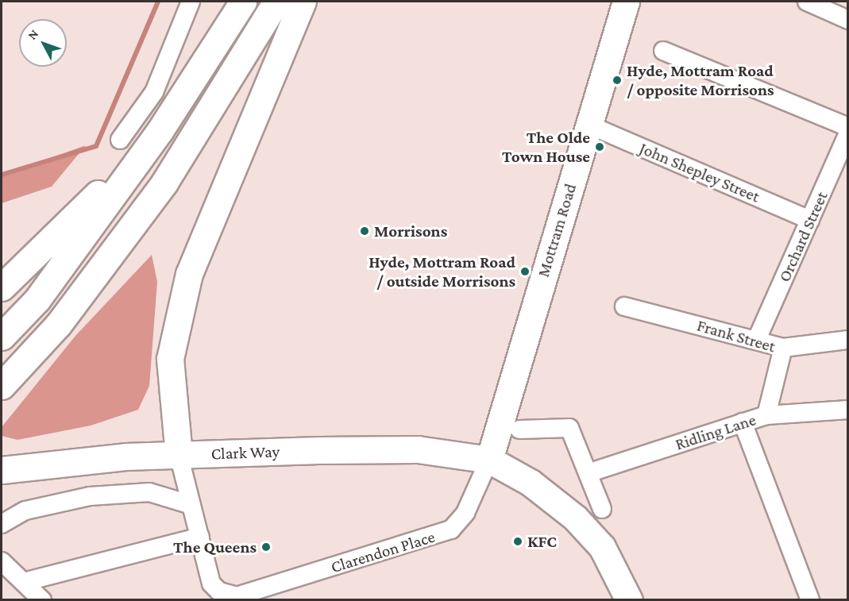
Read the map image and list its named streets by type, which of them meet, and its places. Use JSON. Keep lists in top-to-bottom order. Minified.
{"streets":{"main road":["Mottram Road","Clark Way"],"street":["John Shepley Street","Orchard Street","Frank Street","Ridling Lane","Clarendon Place"]},"crossings":[["John Shepley Street","Mottram Road"],["John Shepley Street","Orchard Street"],["Mottram Road","Clark Way"],["Mottram Road","Clarendon Place"],["Orchard Street","Frank Street"],["Frank Street","Ridling Lane"],["Clark Way","Clarendon Place"]],"places":["Hyde, Mottram Road / opposite Morrisons","The Olde Town House","Morrisons","Hyde, Mottram Road / outside Morrisons","KFC","The Queens"],"north":"top left"}
